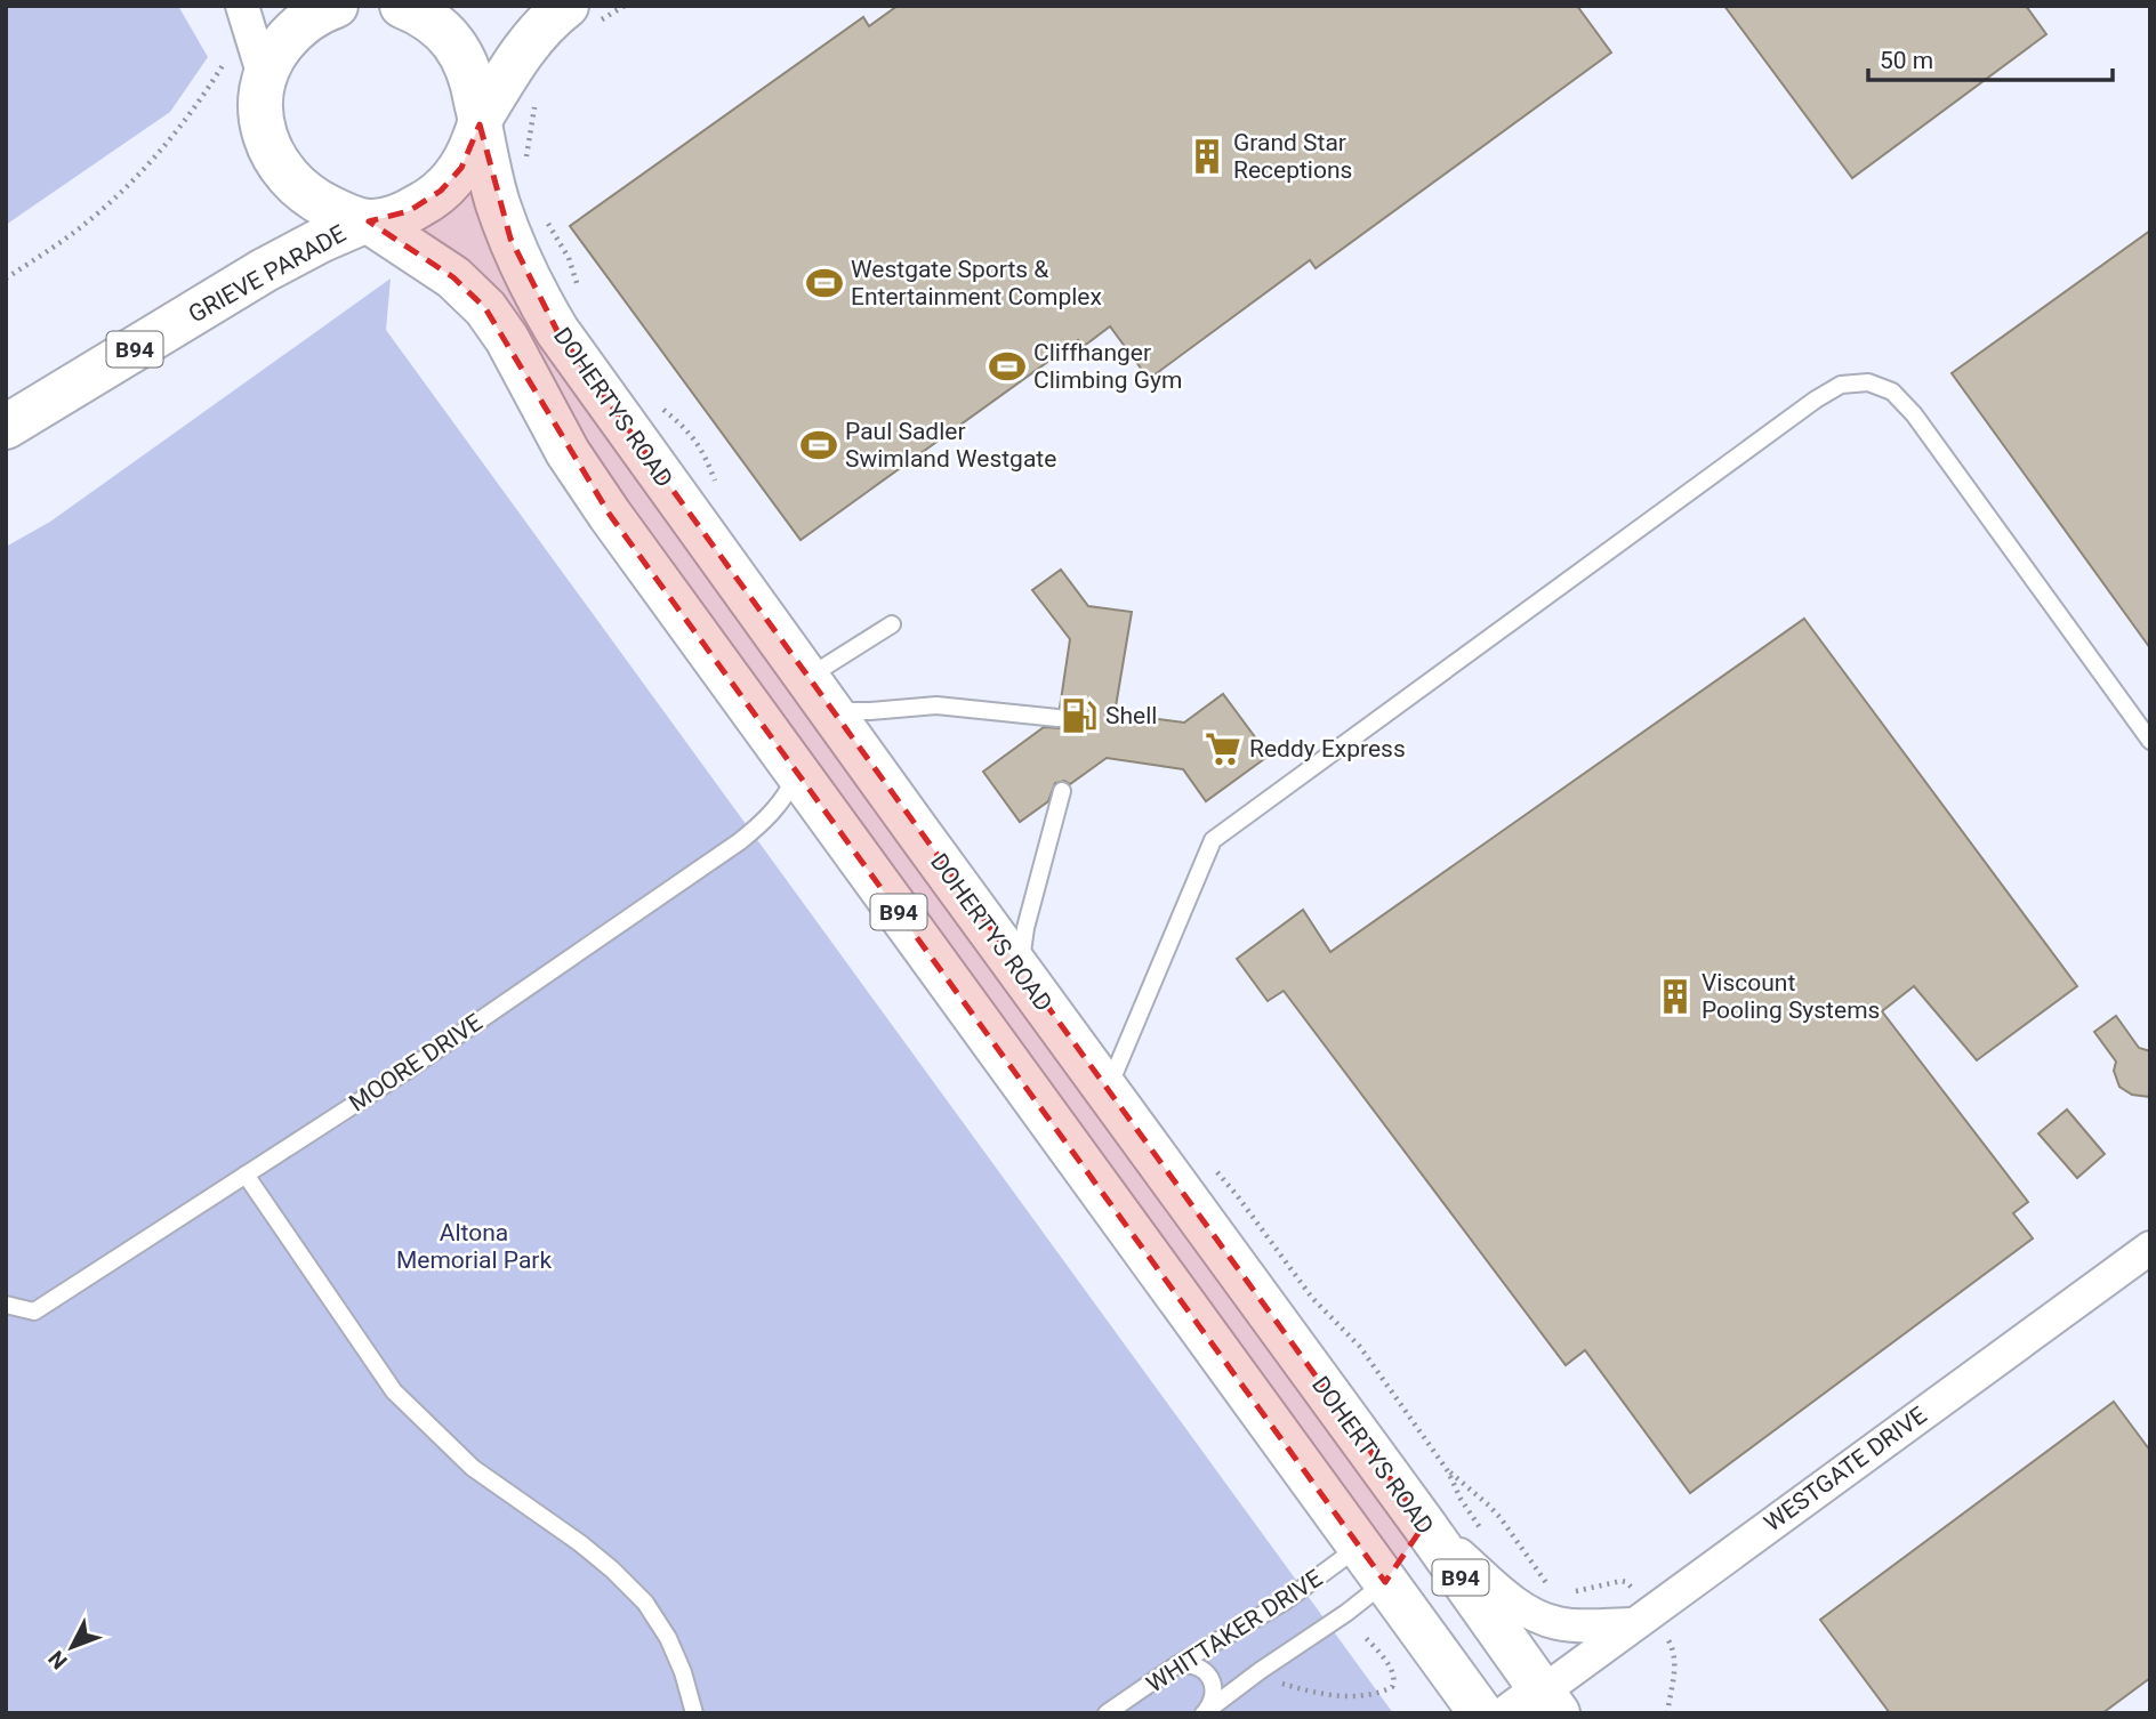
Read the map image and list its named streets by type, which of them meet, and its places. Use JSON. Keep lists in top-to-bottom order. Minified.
{"streets":{"main road":["GRIEVE PARADE","B94","DOHERTYS ROAD"],"street":["WESTGATE DRIVE"],"lane":["MOORE DRIVE","WHITTAKER DRIVE"]},"crossings":[["GRIEVE PARADE","B94"],["GRIEVE PARADE","DOHERTYS ROAD"],["B94","DOHERTYS ROAD"],["B94","MOORE DRIVE"],["B94","WHITTAKER DRIVE"],["DOHERTYS ROAD","WESTGATE DRIVE"]],"parks":["Altona Memorial Park"],"places":{"building":["Grand Star Receptions","Viscount Pooling Systems"],"sports":["Westgate Sports & Entertainment Complex","Cliffhanger Climbing Gym","Paul Sadler Swimland Westgate"],"fuel station":["Shell"],"supermarket":["Reddy Express"]},"scale_bar":"50 m","north":"bottom left"}
